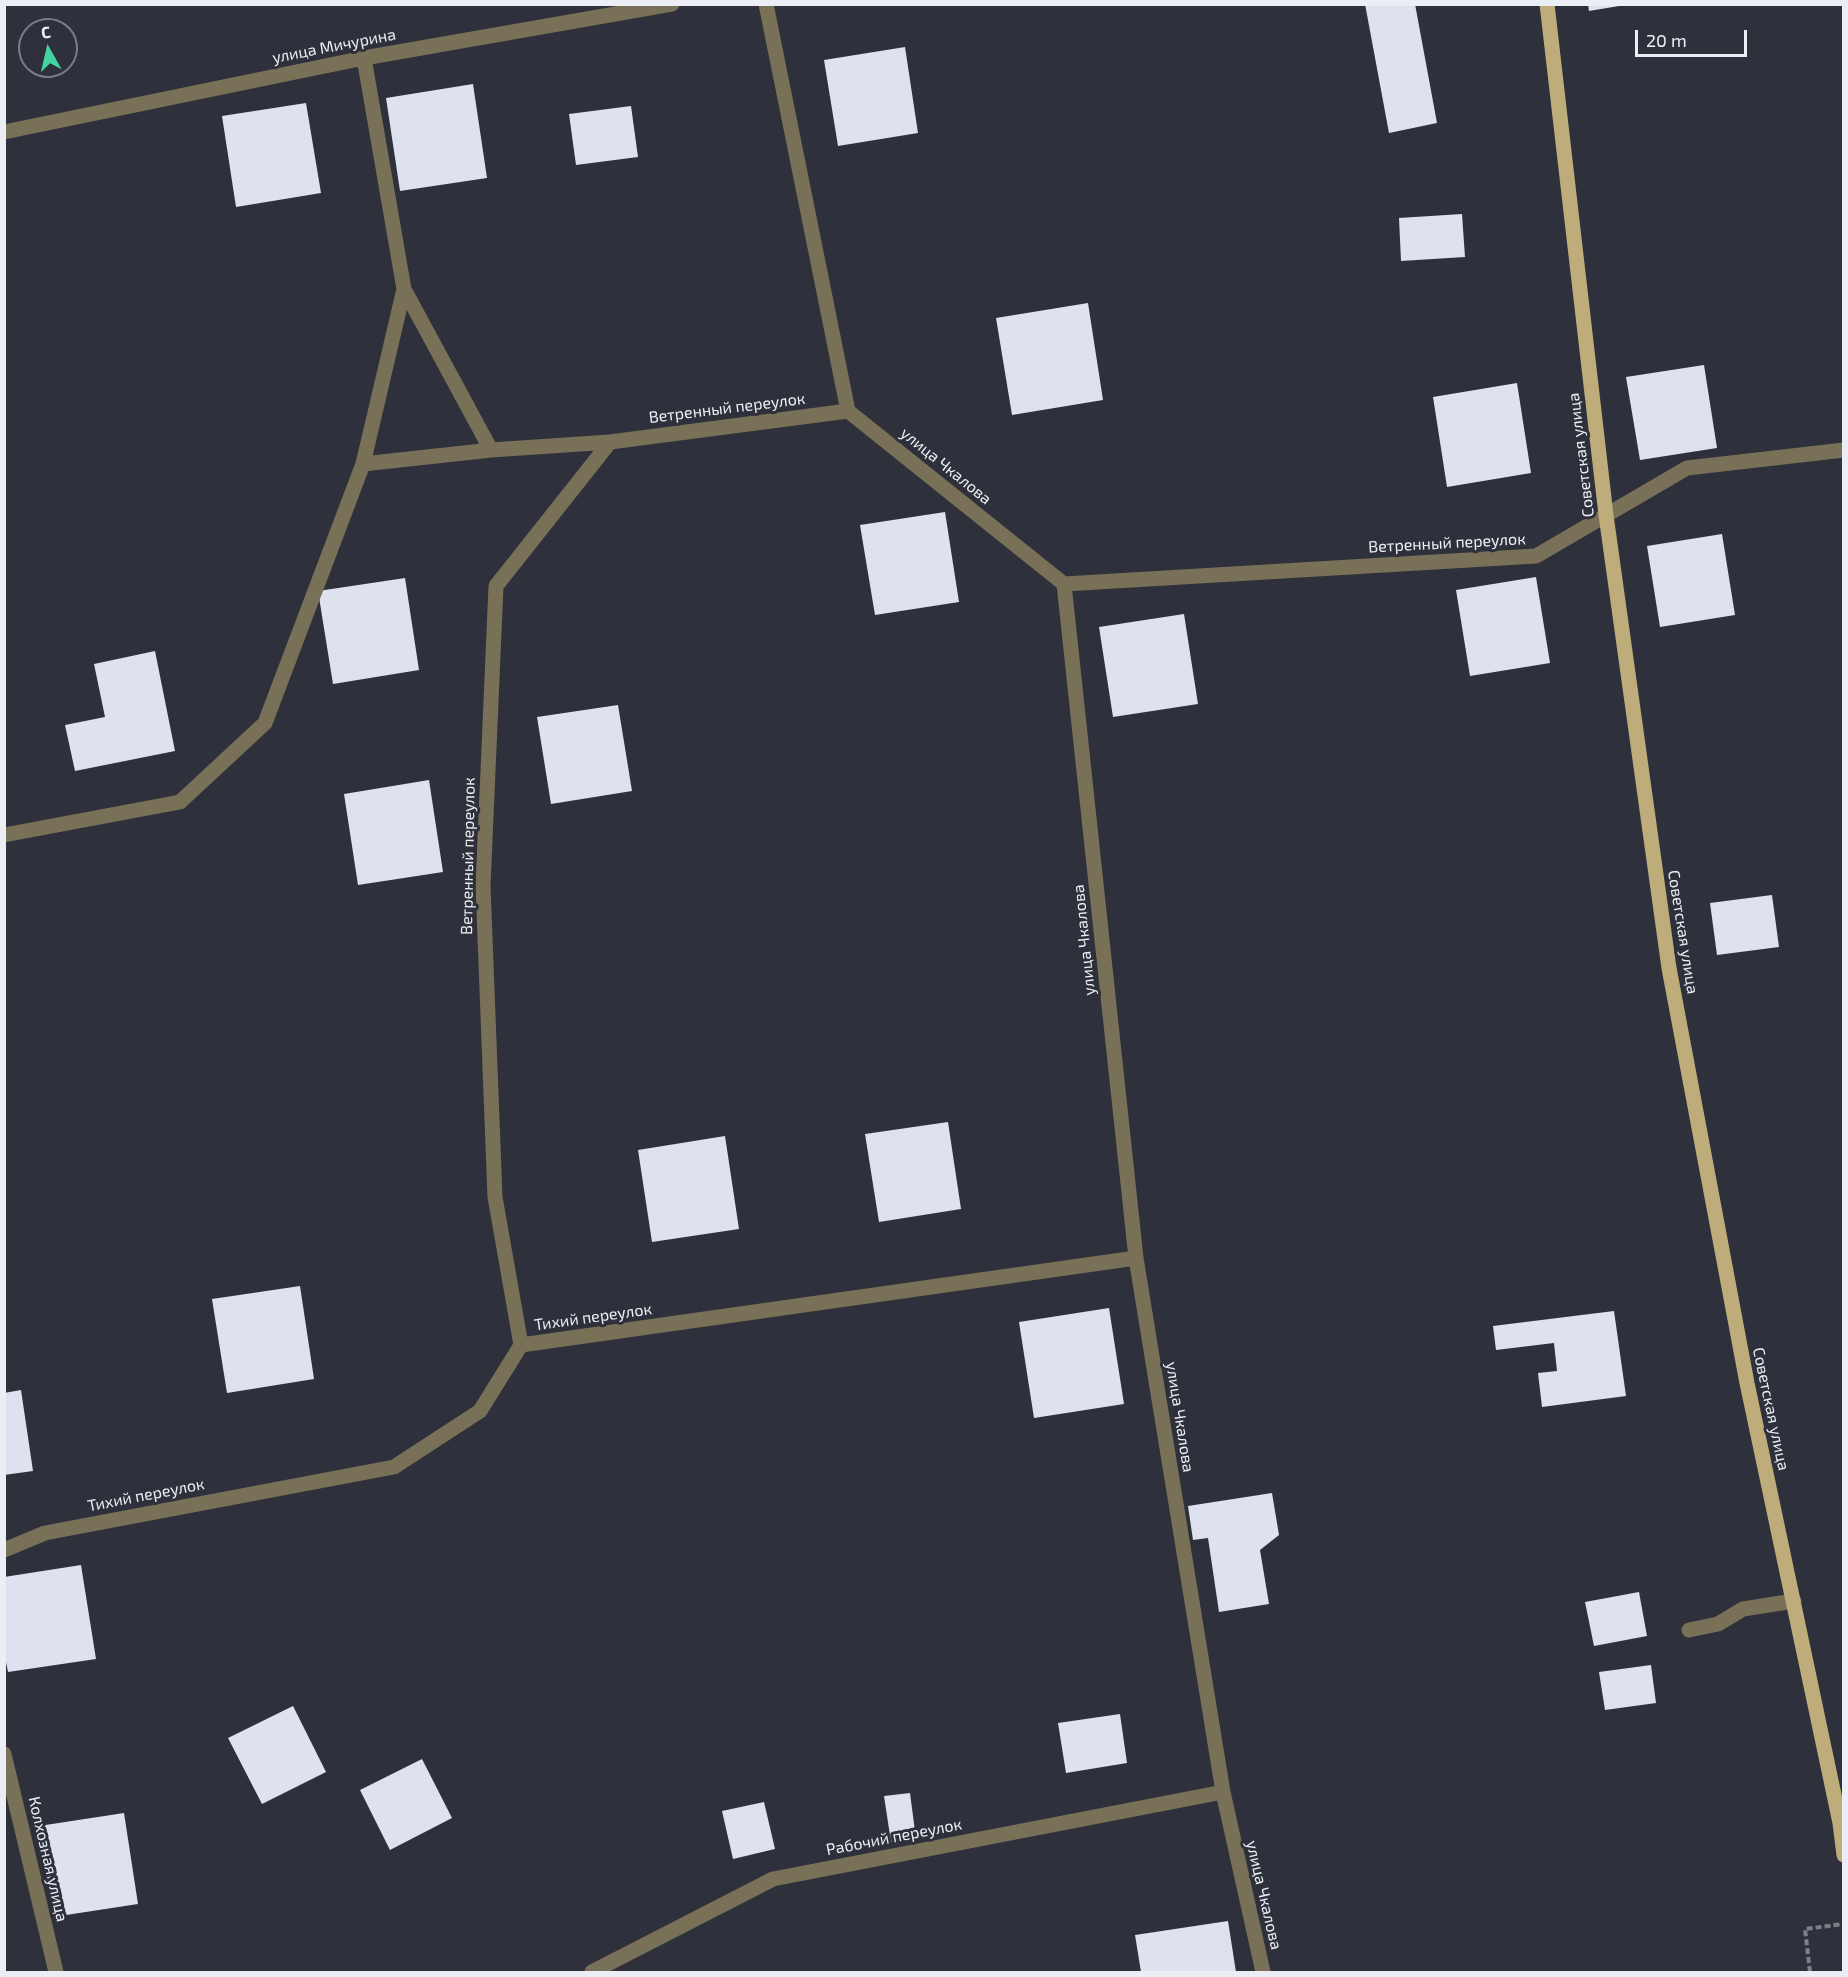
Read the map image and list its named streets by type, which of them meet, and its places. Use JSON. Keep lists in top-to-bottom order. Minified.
{"streets":{"main road":["Советская улица"],"street":["улица Мичурина","Ветренный переулок","улица Чкалова","Тихий переулок","Рабочий переулок","Колхозная улица"]},"crossings":[["Ветренный переулок","Советская улица"],["Ветренный переулок","улица Чкалова"],["Ветренный переулок","Тихий переулок"],["улица Чкалова","Тихий переулок"],["улица Чкалова","Рабочий переулок"]],"scale_bar":"20 m","north":"top"}
